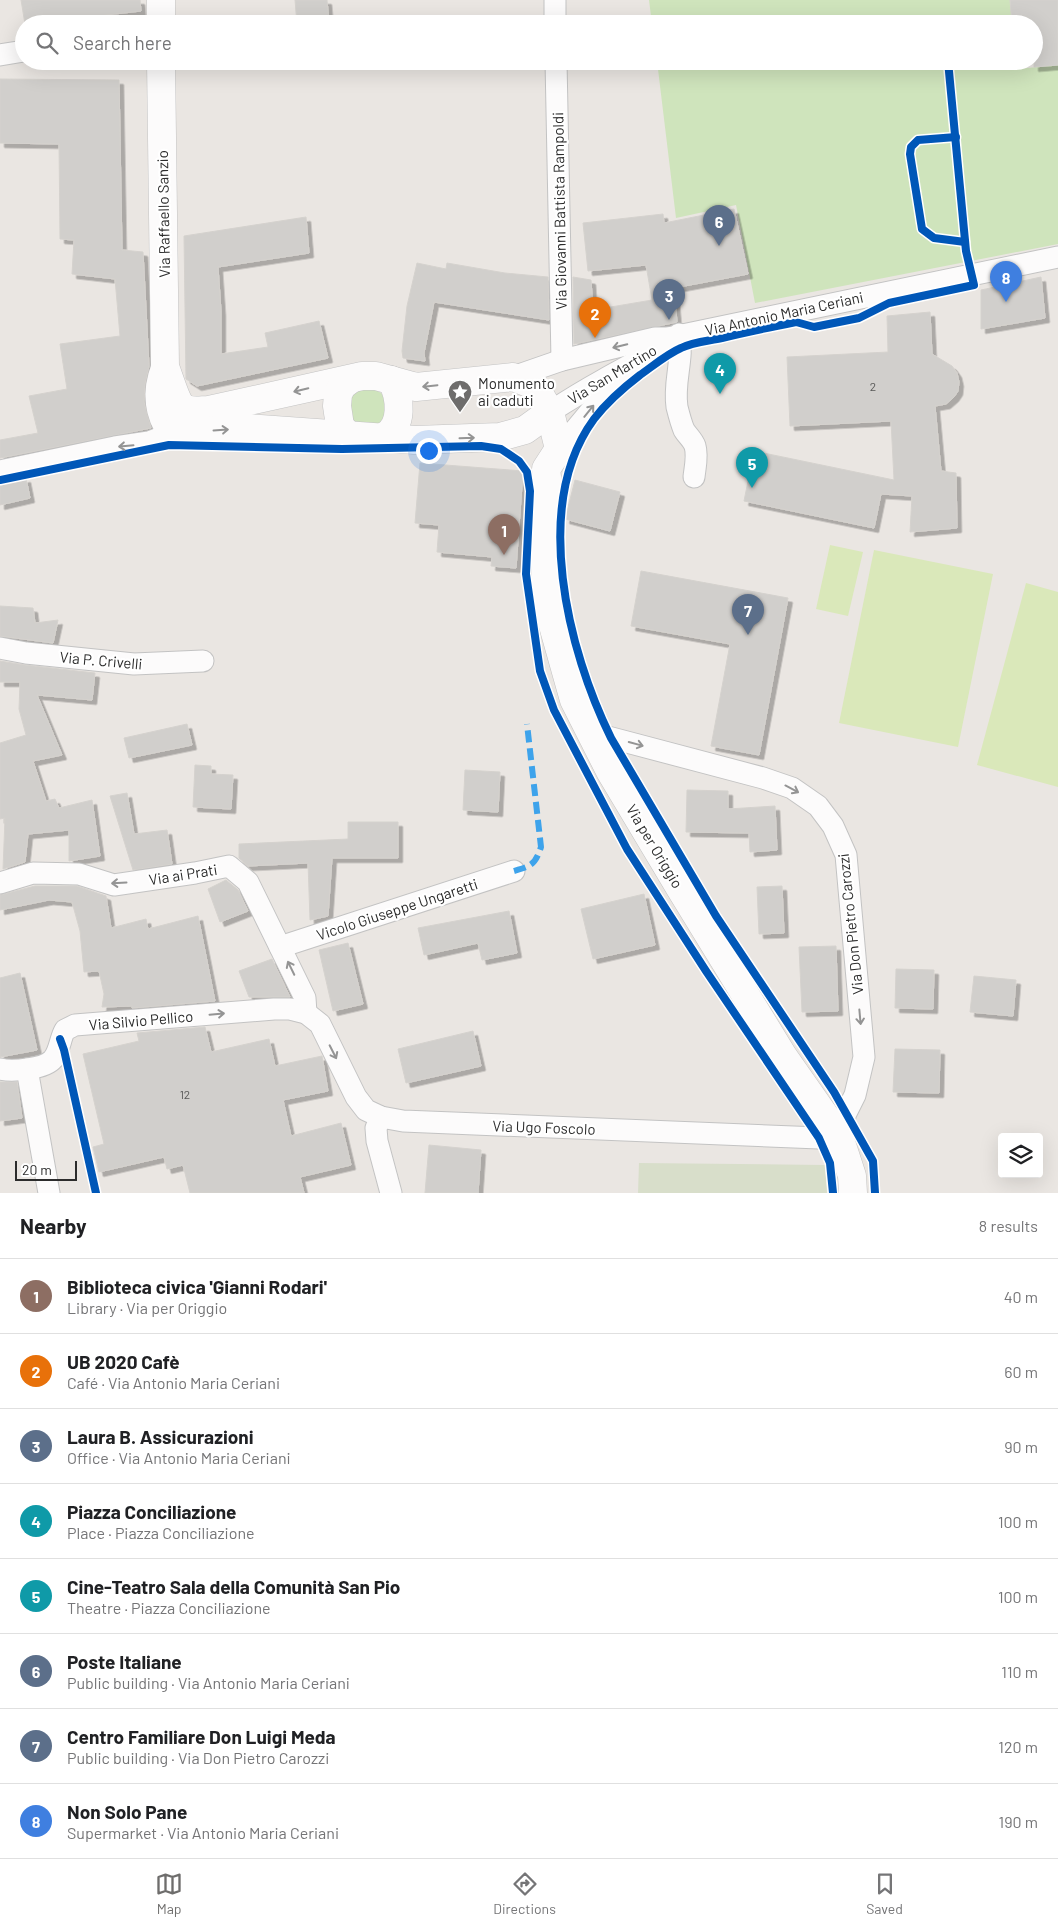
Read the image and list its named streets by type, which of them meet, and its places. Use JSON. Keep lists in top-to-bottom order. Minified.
{"streets":{"street":["Via Giovanni Battista Rampoldi","Via Raffaello Sanzio","Via Antonio Maria Ceriani","Via San Martino","Via P. Crivelli","Via per Origgio","Via ai Prati","Vicolo Giuseppe Ungaretti","Via Don Pietro Carozzi","Via Silvio Pellico","Via Ugo Foscolo"]},"crossings":[["Via Giovanni Battista Rampoldi","Via Antonio Maria Ceriani"],["Via Raffaello Sanzio","Via San Martino"],["Via Antonio Maria Ceriani","Via San Martino"],["Via Antonio Maria Ceriani","Via per Origgio"],["Via San Martino","Via per Origgio"],["Via per Origgio","Via Don Pietro Carozzi"],["Via per Origgio","Via Ugo Foscolo"],["Via ai Prati","Vicolo Giuseppe Ungaretti"],["Via ai Prati","Via Silvio Pellico"],["Via ai Prati","Via Ugo Foscolo"],["Via Don Pietro Carozzi","Via Ugo Foscolo"],["Via Silvio Pellico","Via Ugo Foscolo"]],"one_way":["Via ai Prati","Via Don Pietro Carozzi","Via Silvio Pellico"],"places":{"place":["Monumento ai caduti"]},"house_numbers":["2","12"],"scale_bar":"20 m","page":{"search":"Search here","pins":["6","8","3","2","4","5","1","7"],"scale":"20 m","heading":["Nearby","8 results"],"list":[{"mark":"1","name":"Biblioteca civica 'Gianni Rodari'","note":"Library · Via per Origgio","value":"40 m"},{"mark":"2","name":"UB 2020 Cafè","note":"Café · Via Antonio Maria Ceriani","value":"60 m"},{"mark":"3","name":"Laura B. Assicurazioni","note":"Office · Via Antonio Maria Ceriani","value":"90 m"},{"mark":"4","name":"Piazza Conciliazione","note":"Place · Piazza Conciliazione","value":"100 m"},{"mark":"5","name":"Cine-Teatro Sala della Comunità San Pio","note":"Theatre · Piazza Conciliazione","value":"100 m"},{"mark":"6","name":"Poste Italiane","note":"Public building · Via Antonio Maria Ceriani","value":"110 m"},{"mark":"7","name":"Centro Familiare Don Luigi Meda","note":"Public building · Via Don Pietro Carozzi","value":"120 m"},{"mark":"8","name":"Non Solo Pane","note":"Supermarket · Via Antonio Maria Ceriani","value":"190 m"}],"nav":["Map","Directions","Saved"]}}
